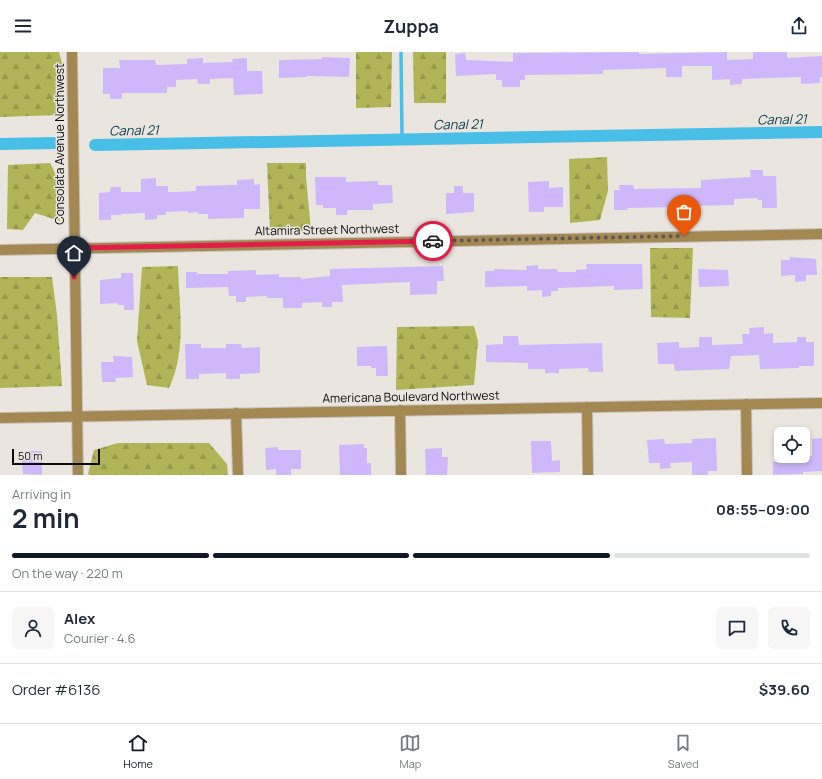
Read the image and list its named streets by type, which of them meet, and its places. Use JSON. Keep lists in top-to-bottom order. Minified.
{"streets":{"street":["Consolata Avenue Northwest","Altamira Street Northwest","Americana Boulevard Northwest"]},"crossings":[["Consolata Avenue Northwest","Altamira Street Northwest"],["Consolata Avenue Northwest","Americana Boulevard Northwest"]],"water":["Canal 21"],"scale_bar":"50 m","page":{"header":"Zuppa","scale":"50 m","heading":["2 min","Arriving in","08:55–09:00"],"panel":["Alex","Courier · 4.6","Order #6136","$39.60"],"bar":"On the way · 220 m","tabs":["Home","Map","Saved"]}}
